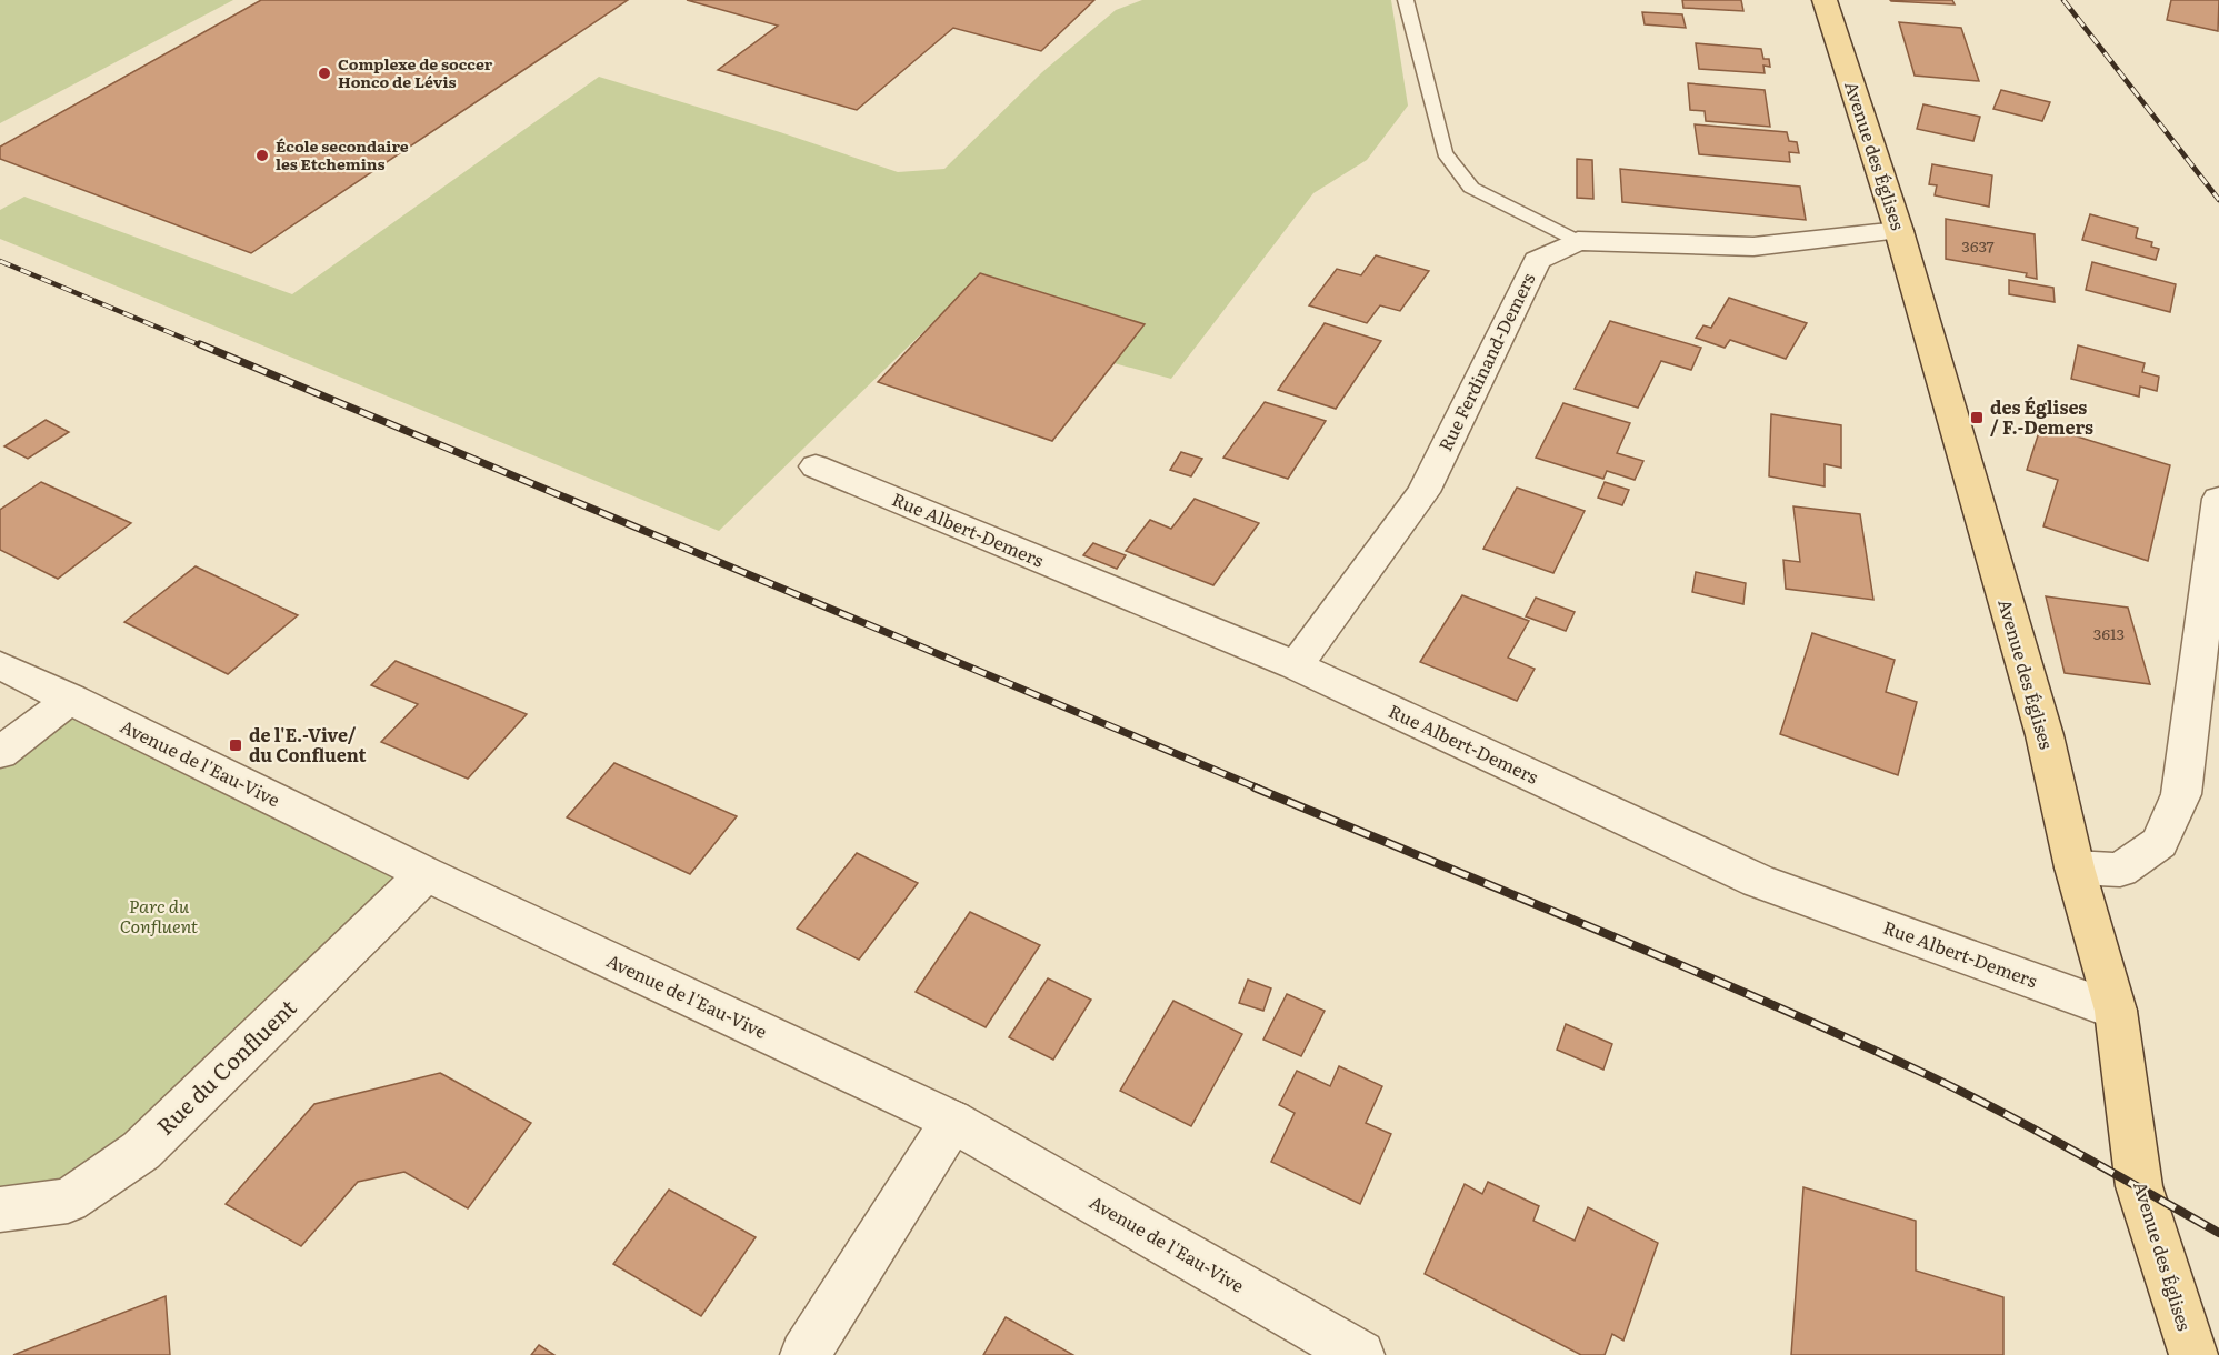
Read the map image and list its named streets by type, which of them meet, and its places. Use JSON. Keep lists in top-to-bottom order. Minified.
{"streets":{"main road":["Avenue des Églises"],"street":["Rue Ferdinand-Demers","Rue Albert-Demers","Avenue de l'Eau-Vive","Rue du Confluent"]},"crossings":[["Avenue des Églises","Rue Ferdinand-Demers"],["Avenue des Églises","Rue Albert-Demers"],["Rue Ferdinand-Demers","Rue Albert-Demers"],["Avenue de l'Eau-Vive","Rue du Confluent"]],"parks":["Parc du Confluent"],"places":{"other":["Complexe de soccer Honco de Lévis","École secondaire les Etchemins"],"transit":["des Églises / F.-Demers","de l'E.-Vive/ du Confluent"]},"house_numbers":["3637","3613"]}
